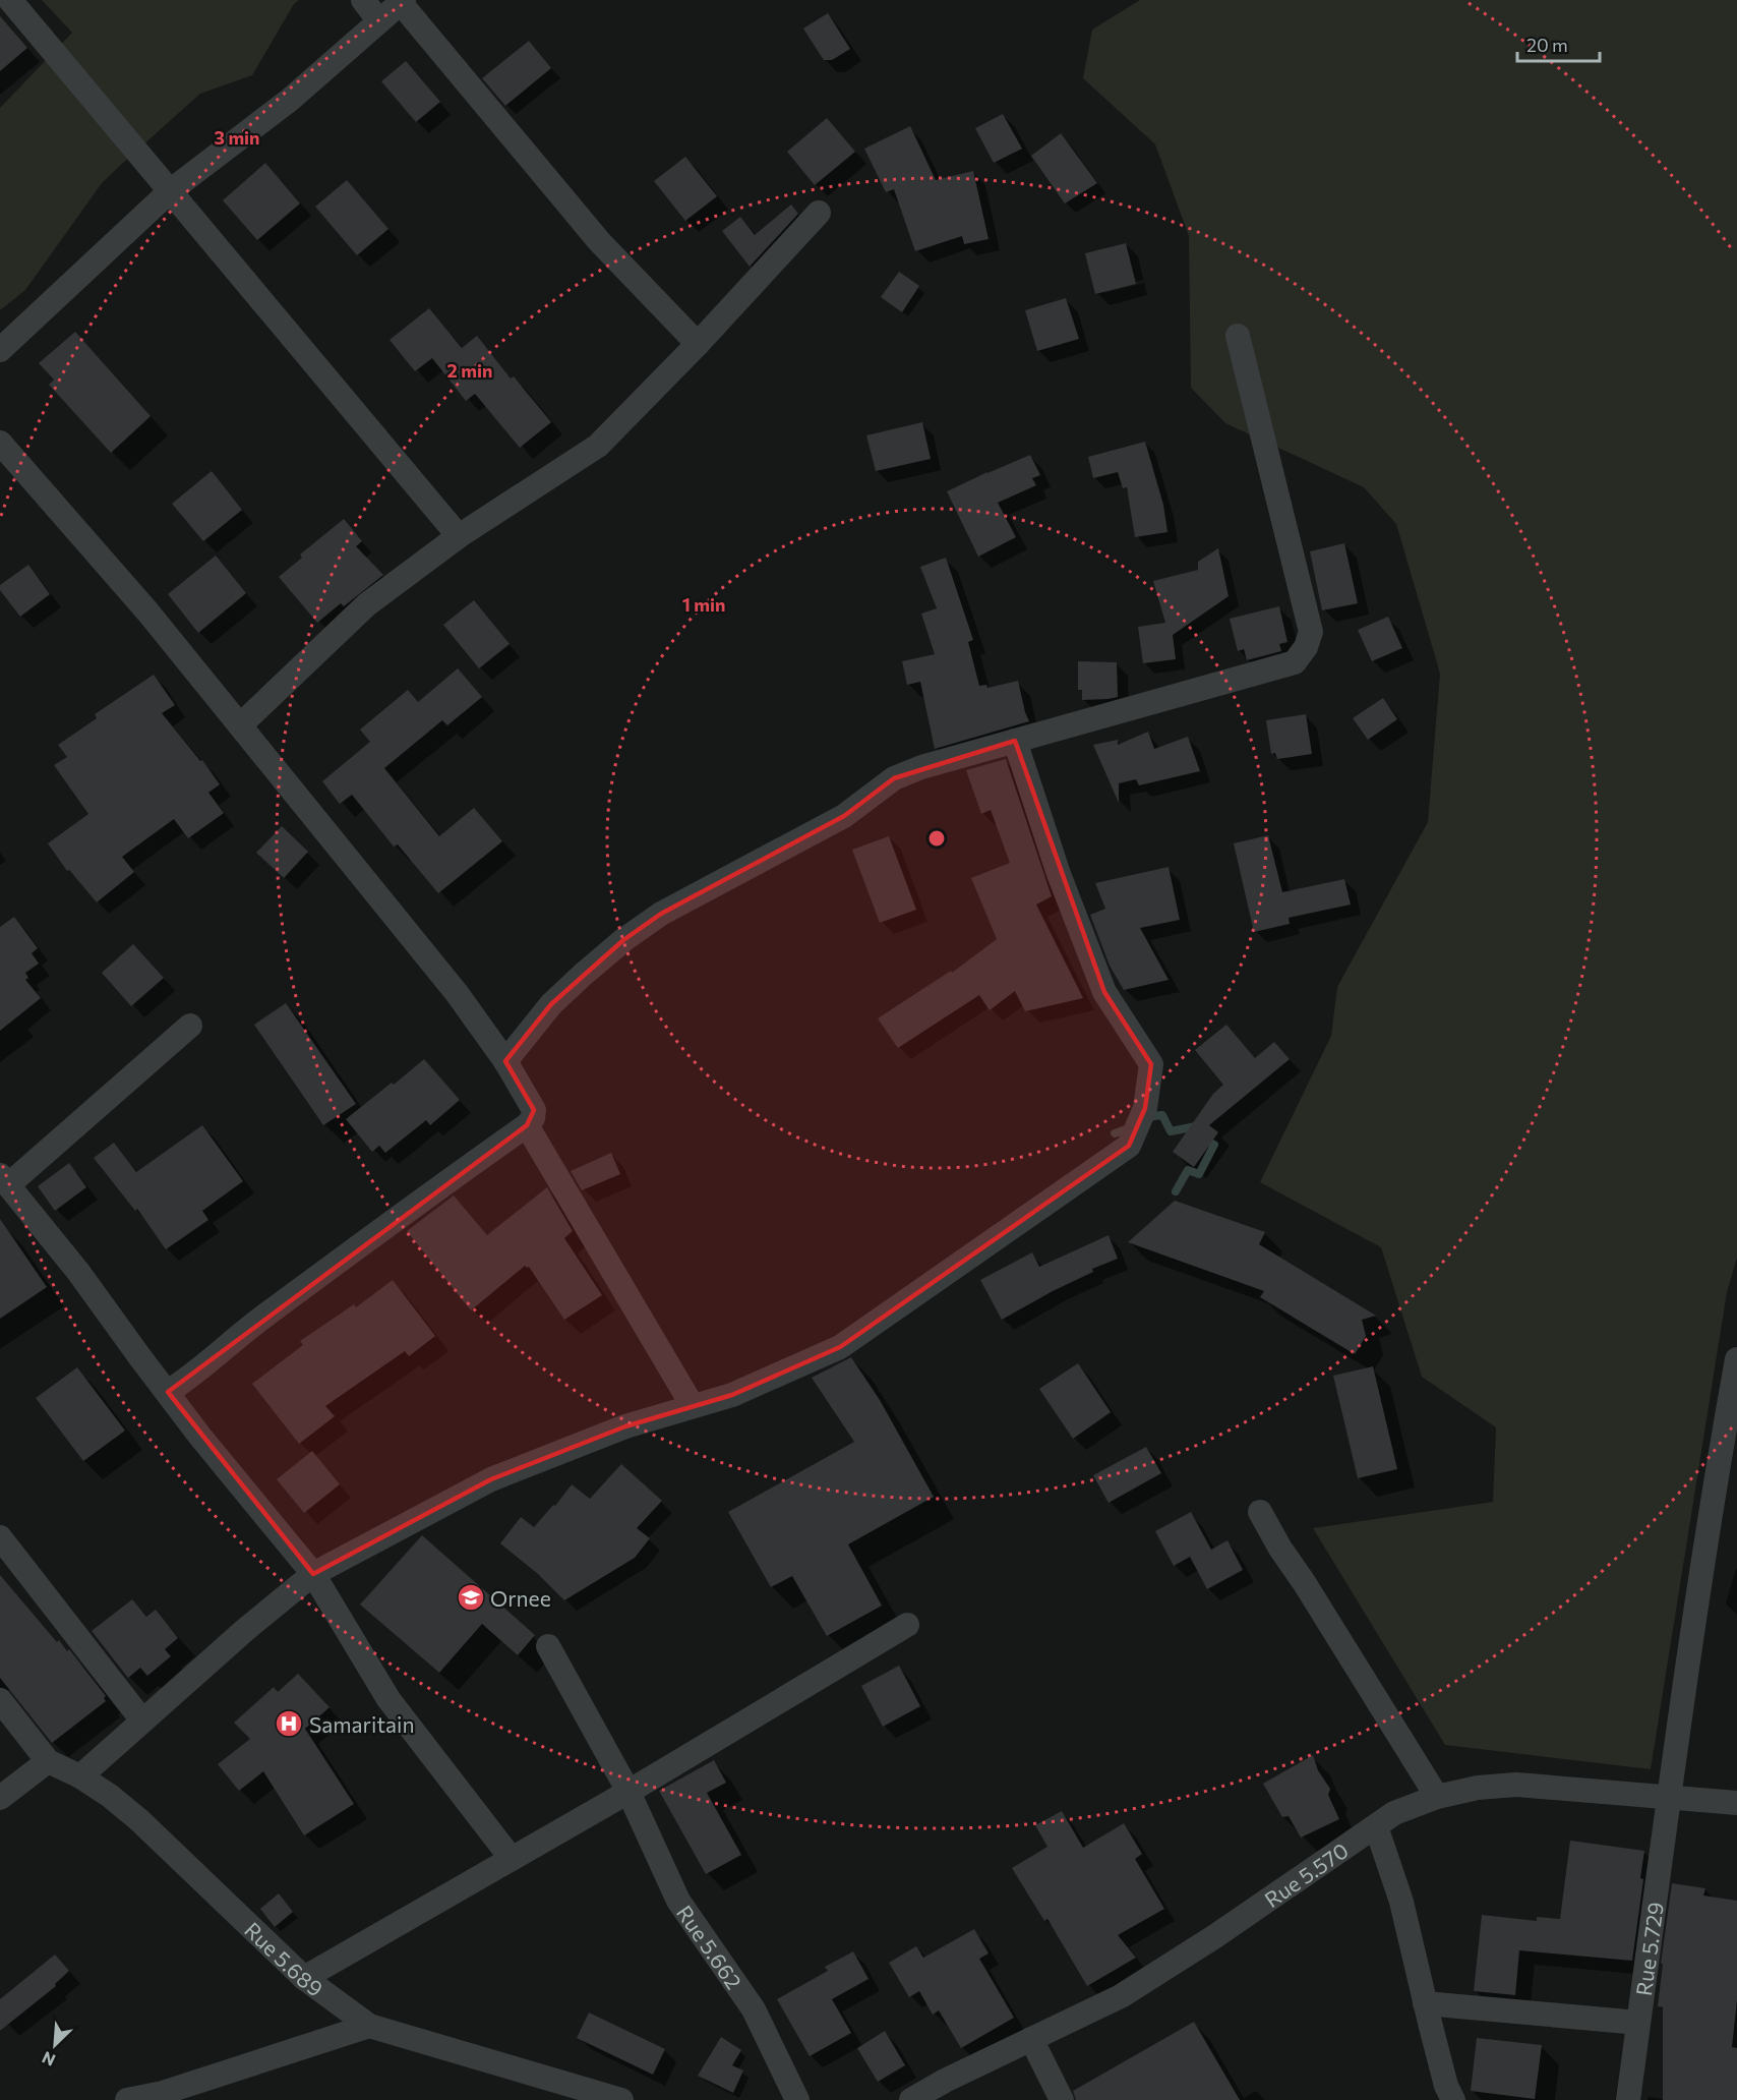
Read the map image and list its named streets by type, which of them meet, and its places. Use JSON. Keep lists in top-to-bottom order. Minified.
{"streets":{"street":["Rue 5.570","Rue 5.662","Rue 5.729","Rue 5.689"]},"crossings":[["Rue 5.570","Rue 5.729"]],"places":{"school or university":["Ornee"],"hospital":["Samaritain"]},"scale_bar":"20 m","north":"bottom left","rings":["3 min","2 min","1 min"]}
